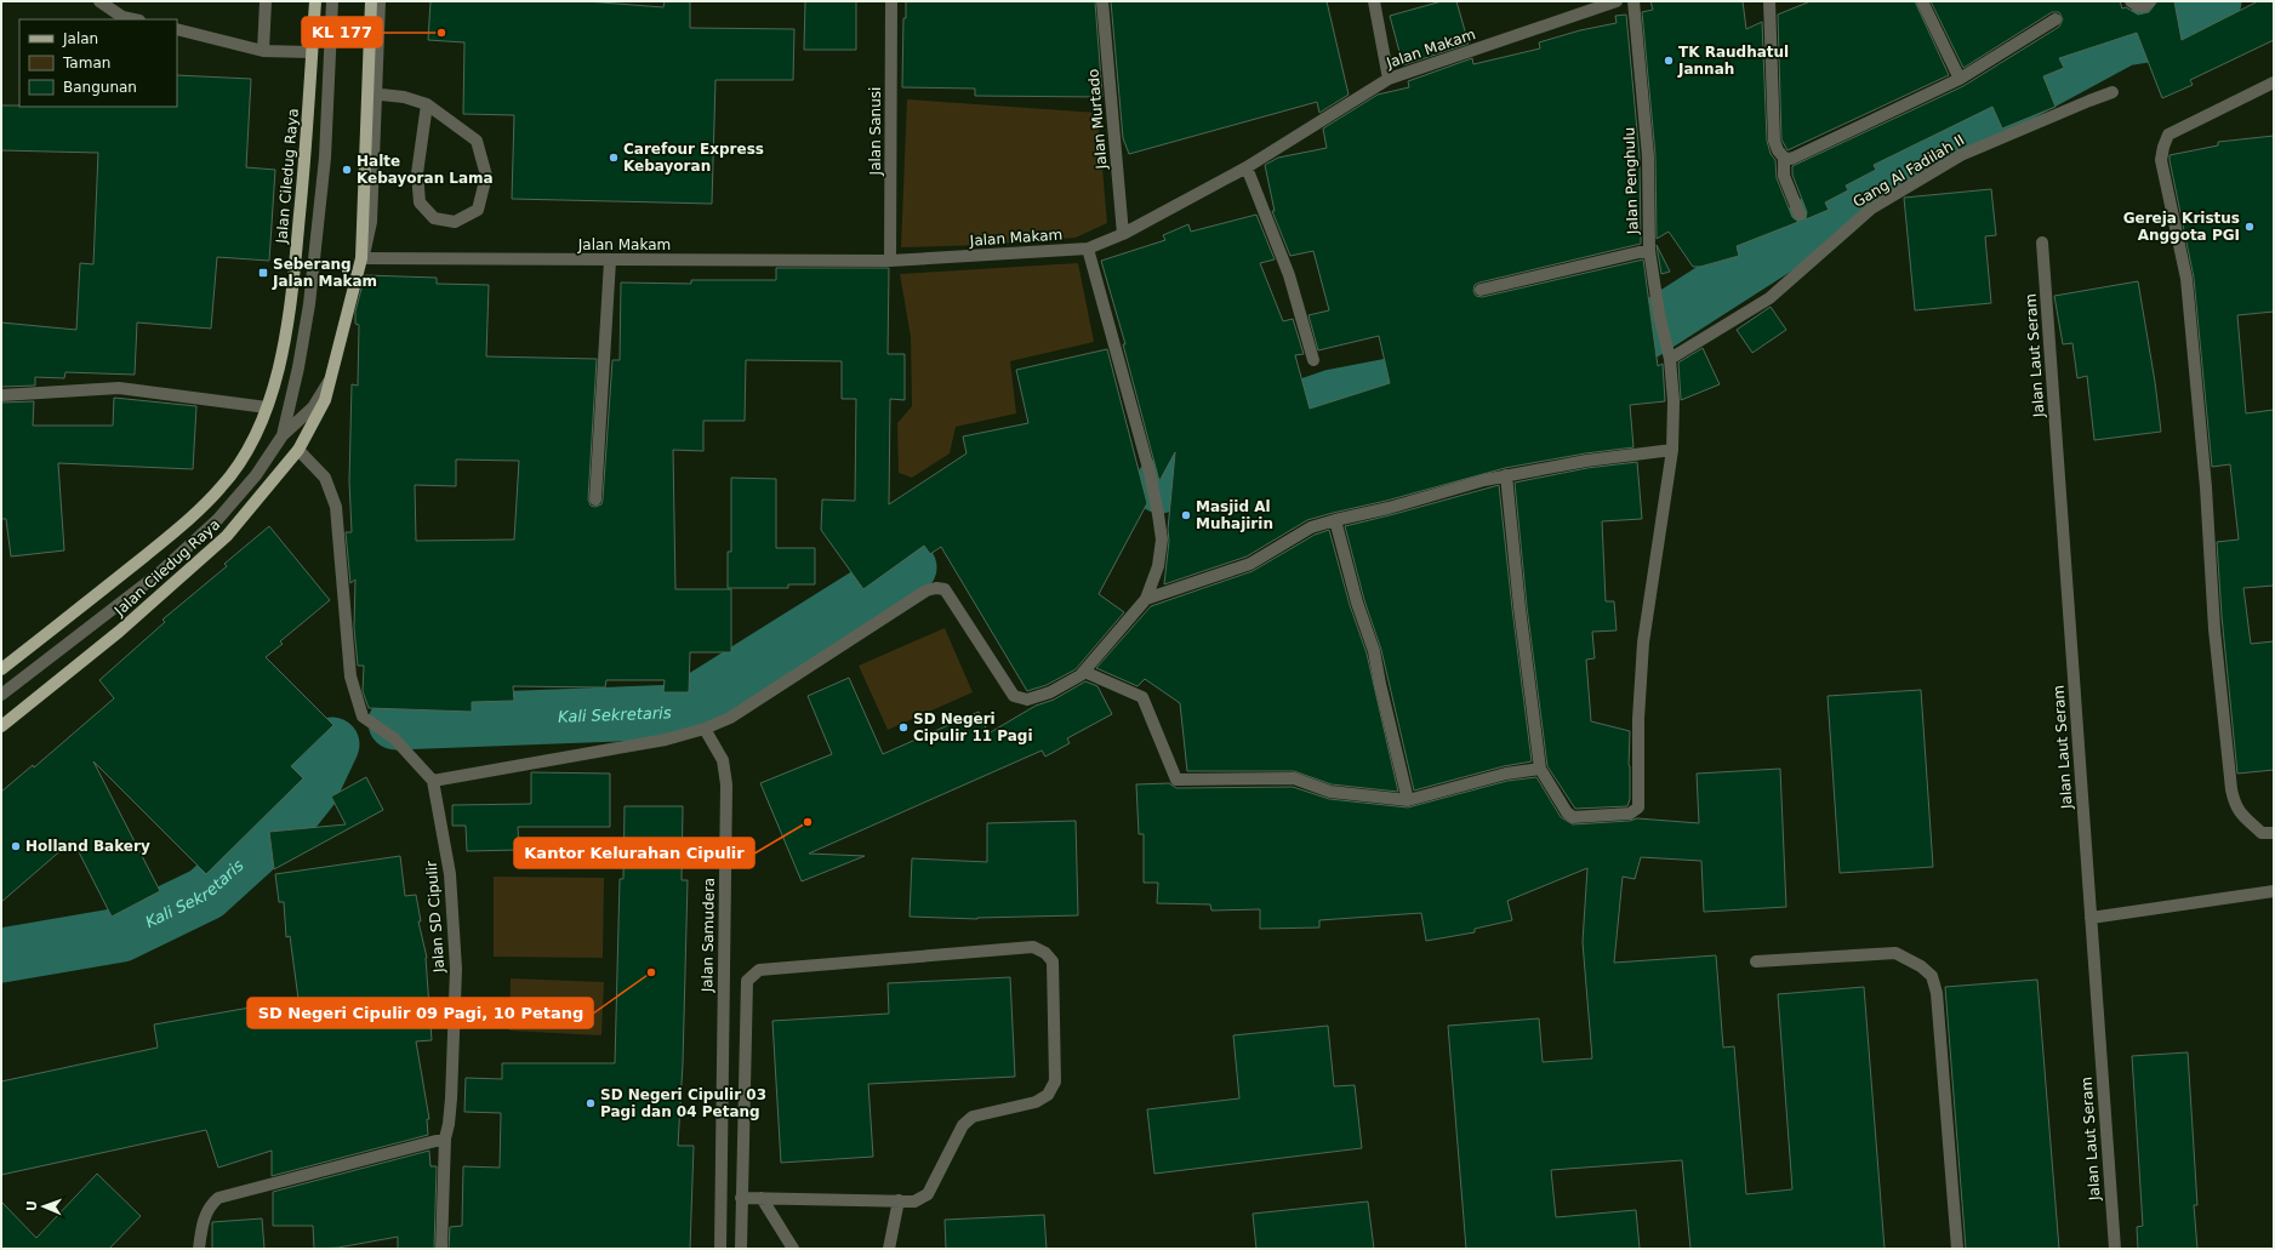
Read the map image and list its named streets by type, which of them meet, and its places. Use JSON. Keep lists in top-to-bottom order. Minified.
{"streets":{"main road":["Jalan Ciledug Raya"],"street":["Jalan Makam","Jalan Murtado","Jalan Sanusi","Gang Al Fadilah II","Jalan Penghulu","Jalan Laut Seram","Jalan SD Cipulir","Jalan Samudera"]},"crossings":[["Jalan Makam","Jalan Murtado"],["Jalan Makam","Jalan Sanusi"],["Jalan Makam","Jalan Ciledug Raya"],["Gang Al Fadilah II","Jalan Penghulu"]],"water":["Kali Sekretaris"],"places":{"other":["KL 177","TK Raudhatul Jannah","Carefour Express Kebayoran","Halte Kebayoran Lama","Gereja Kristus Anggota PGI","Masjid Al Muhajirin","SD Negeri Cipulir 11 Pagi","Kantor Kelurahan Cipulir","Holland Bakery","SD Negeri Cipulir 09 Pagi, 10 Petang","SD Negeri Cipulir 03 Pagi dan 04 Petang"],"transit":["Seberang Jalan Makam"]},"legend":["Jalan","Taman","Bangunan"],"north":"left"}
